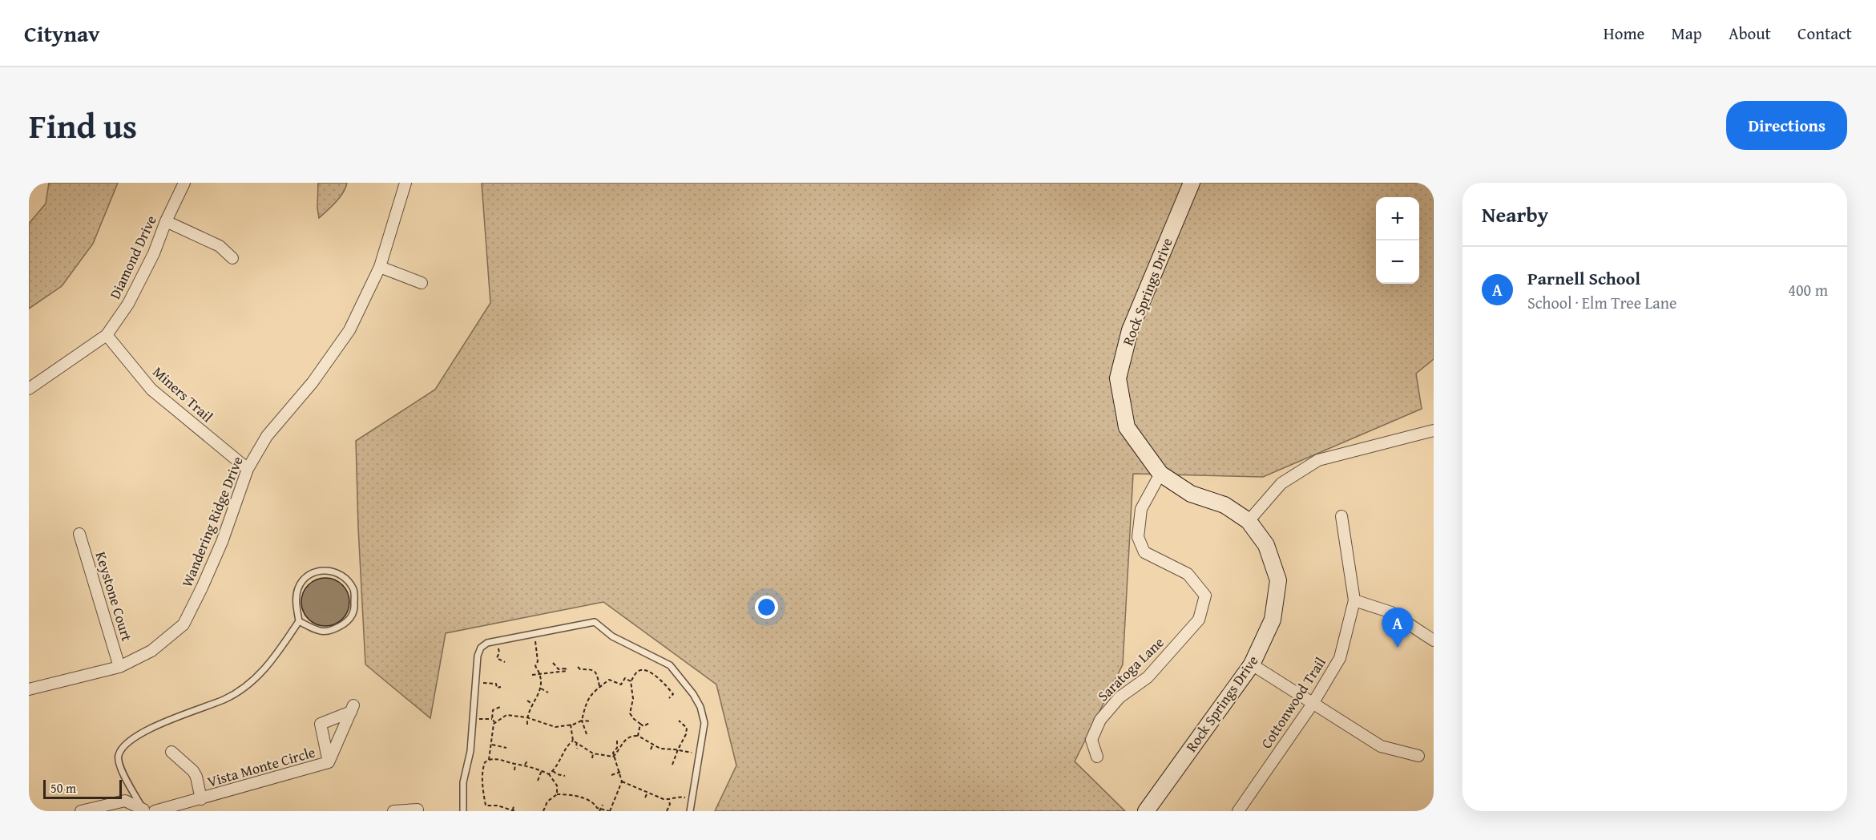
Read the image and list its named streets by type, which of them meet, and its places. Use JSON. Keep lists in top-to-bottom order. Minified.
{"streets":{"street":["Diamond Drive","Rock Springs Drive","Miners Trail","Wandering Ridge Drive","Keystone Court","Saratoga Lane","Cottonwood Trail","Vista Monte Circle"]},"crossings":[["Diamond Drive","Miners Trail"],["Rock Springs Drive","Saratoga Lane"],["Miners Trail","Wandering Ridge Drive"],["Wandering Ridge Drive","Keystone Court"]],"scale_bar":"50 m","page":{"header":"Citynav","nav":["Home","Map","About","Contact"],"title":"Find us","buttons":"Directions","heading":"Nearby","map_buttons":["+","−"],"list":[{"mark":"A","name":"Parnell School","note":"School · Elm Tree Lane","value":"400 m"}],"pins":"A","scale":"50 m"}}
